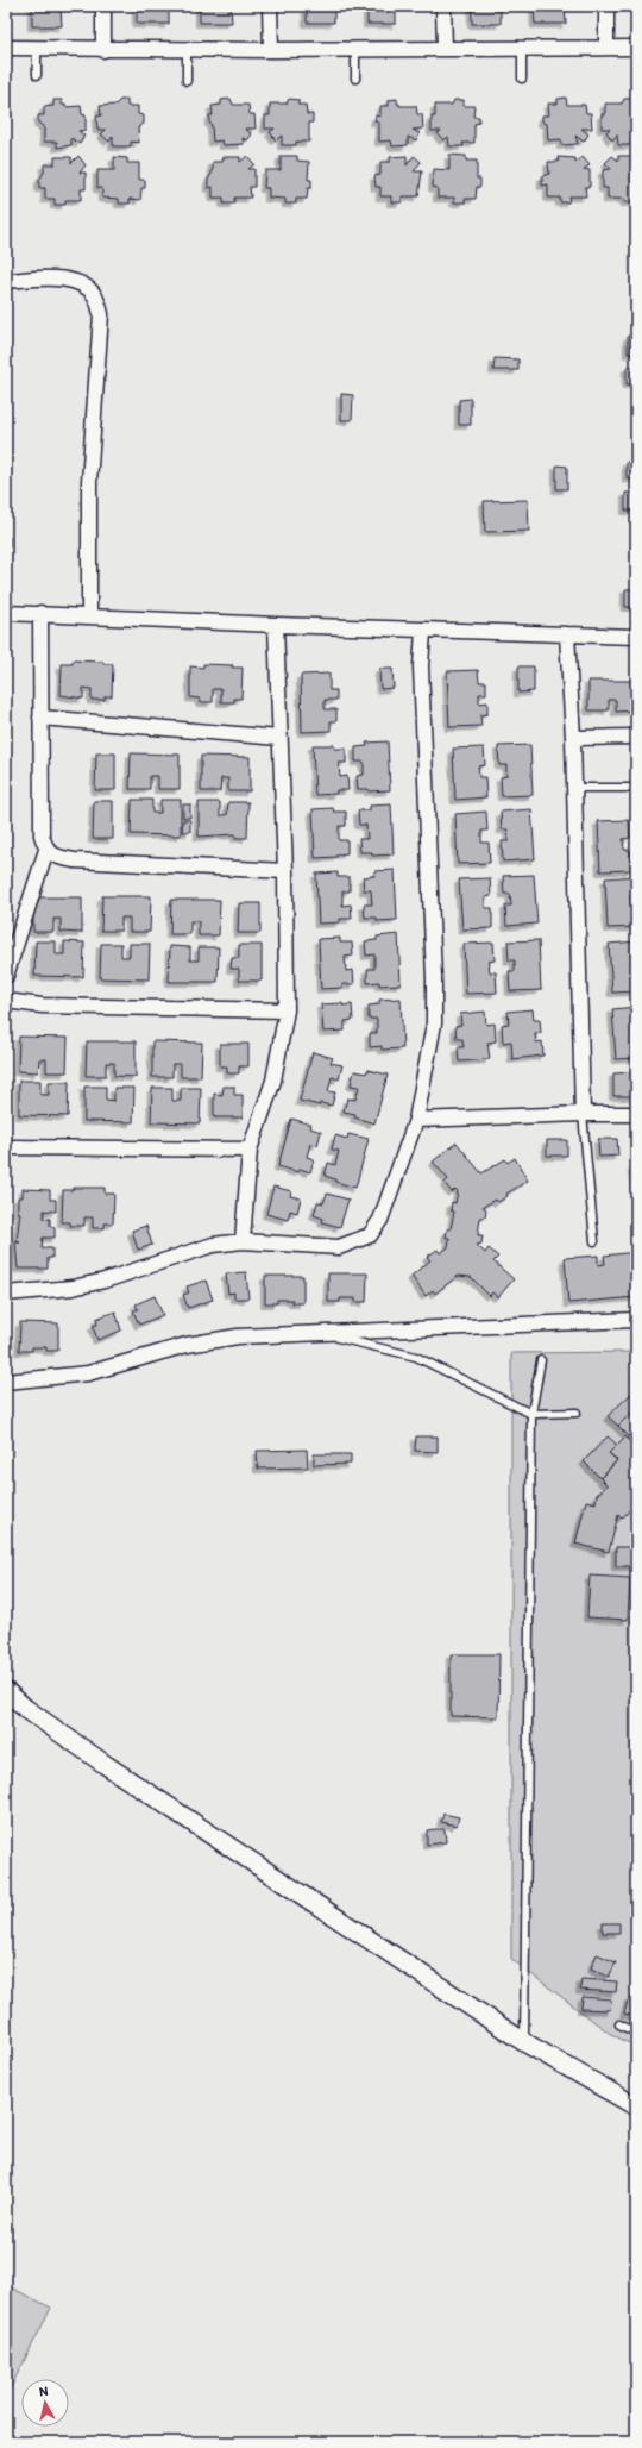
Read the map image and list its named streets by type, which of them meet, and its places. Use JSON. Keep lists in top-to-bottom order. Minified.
{"north":"top"}
